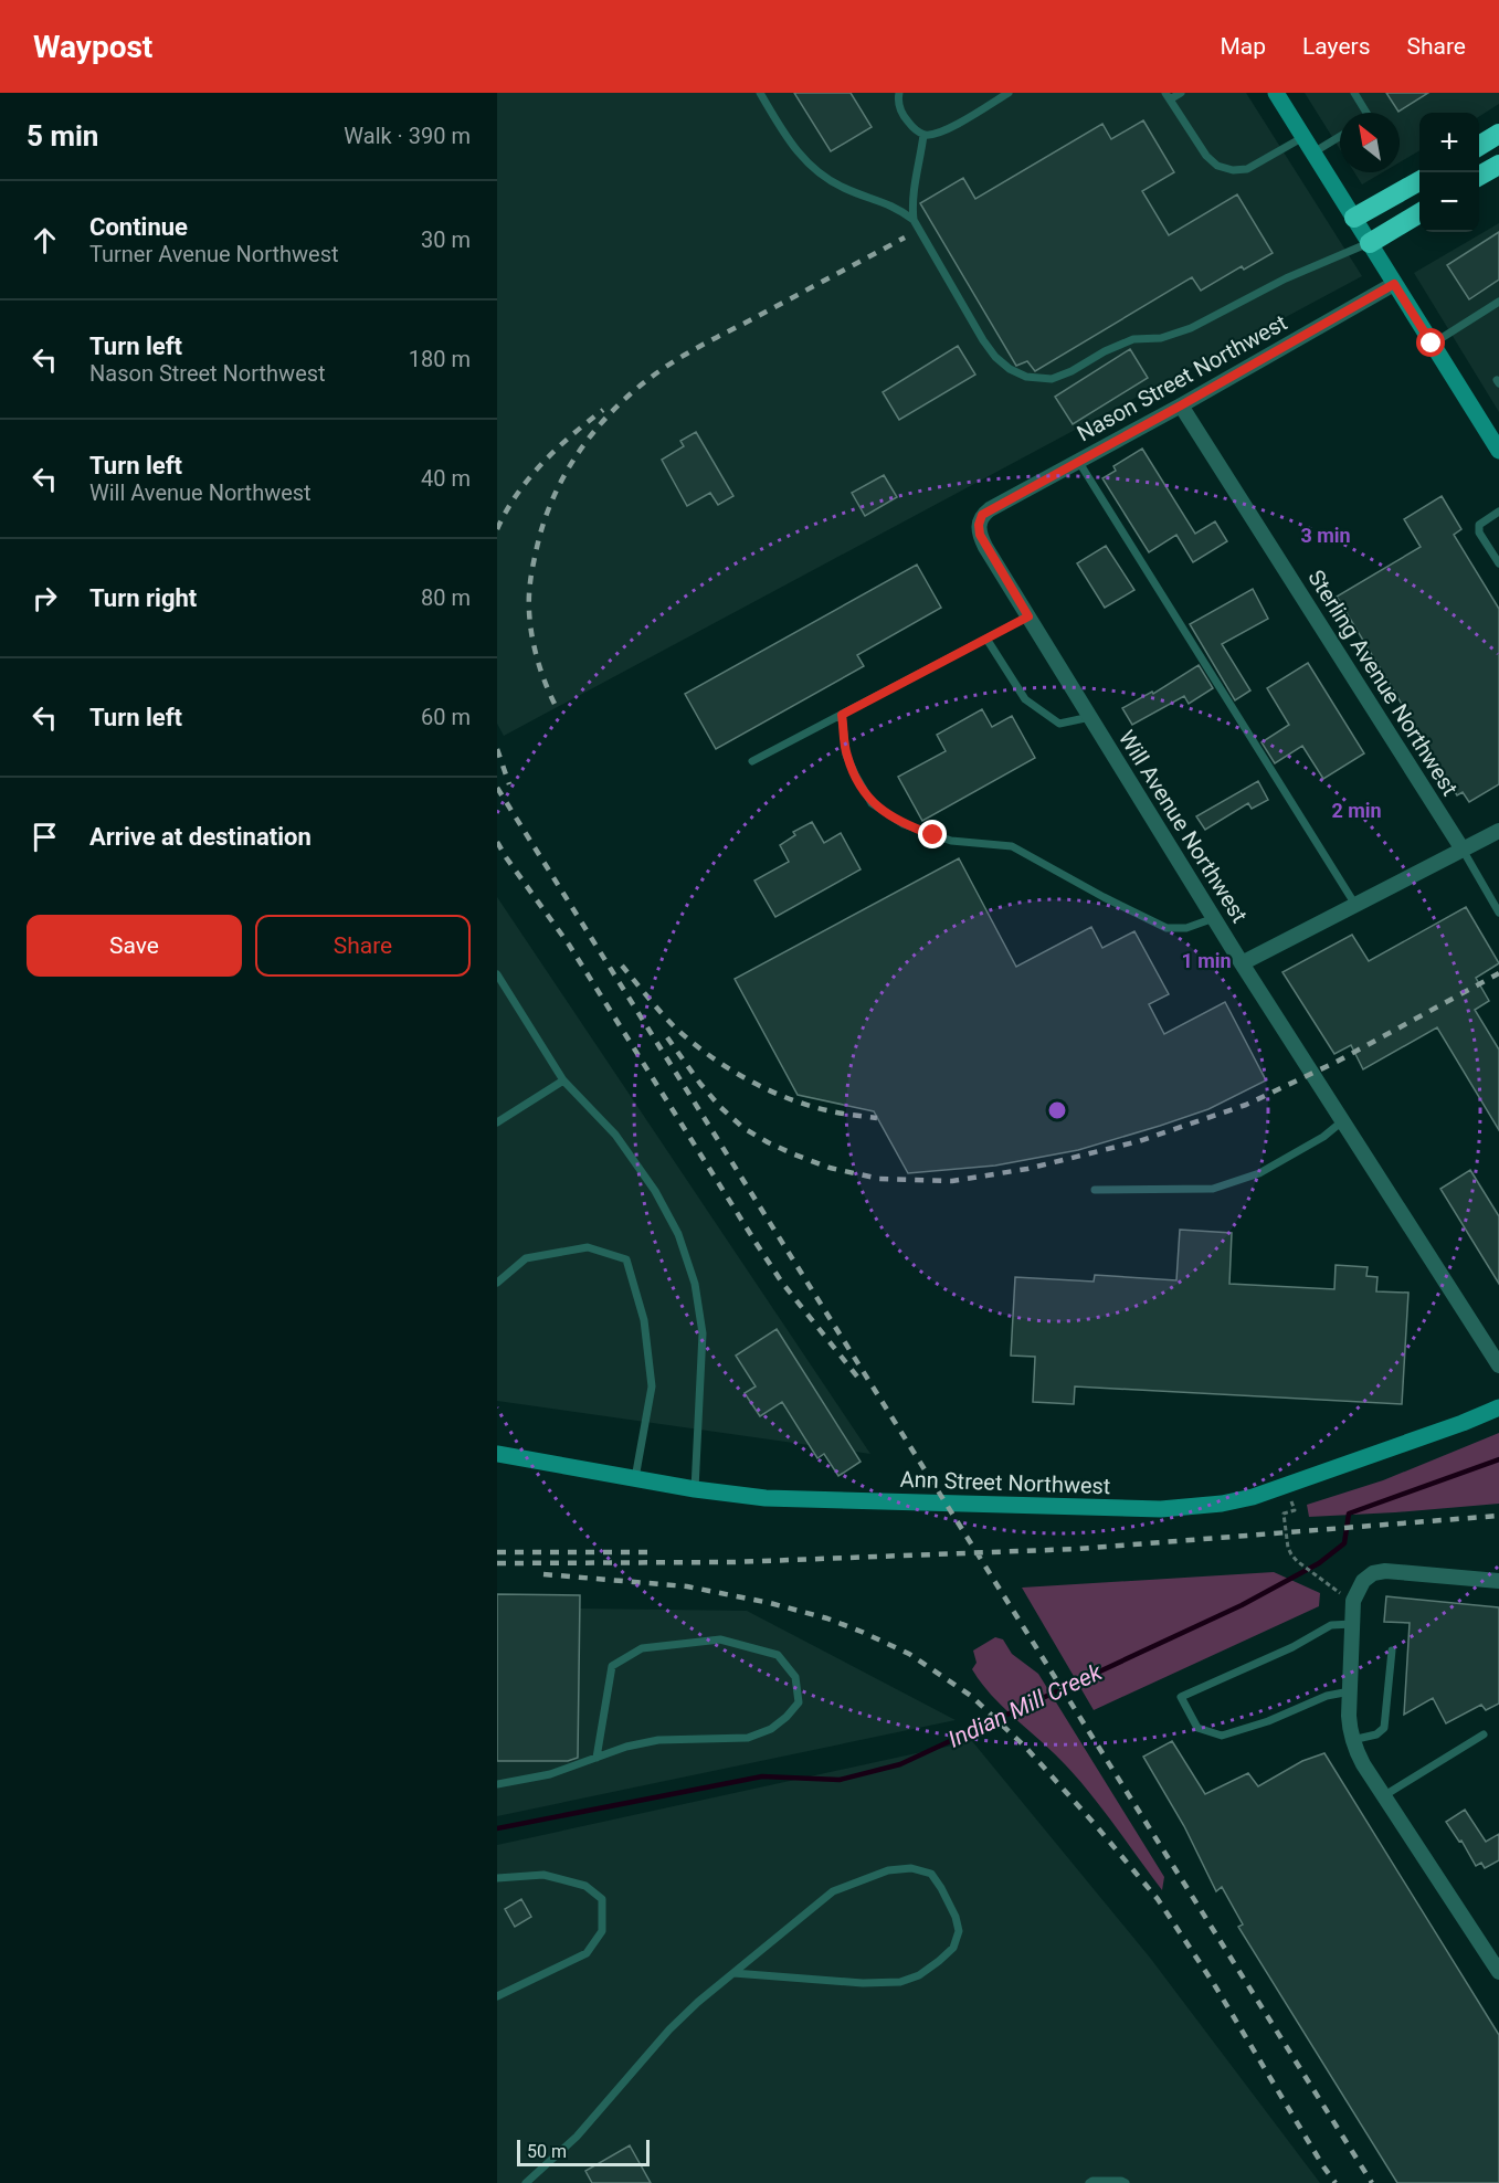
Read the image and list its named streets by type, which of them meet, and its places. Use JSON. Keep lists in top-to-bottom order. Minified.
{"streets":{"main road":["Ann Street Northwest"],"street":["Nason Street Northwest","Sterling Avenue Northwest","Will Avenue Northwest"]},"crossings":[["Nason Street Northwest","Sterling Avenue Northwest"],["Nason Street Northwest","Will Avenue Northwest"]],"water":["Indian Mill Creek"],"scale_bar":"50 m","north":"top left","page":{"header":"Waypost","nav":["Map","Layers","Share"],"heading":["5 min","Walk · 390 m"],"map_buttons":["+","−"],"list":[["Continue","Turner Avenue Northwest","30 m"],["Turn left","Nason Street Northwest","180 m"],["Turn left","Will Avenue Northwest","40 m"],["Turn right","80 m"],["Turn left","60 m"],"Arrive at destination"],"buttons":["Save","Share"],"scale":"50 m"},"rings":["3 min","2 min","1 min"]}
